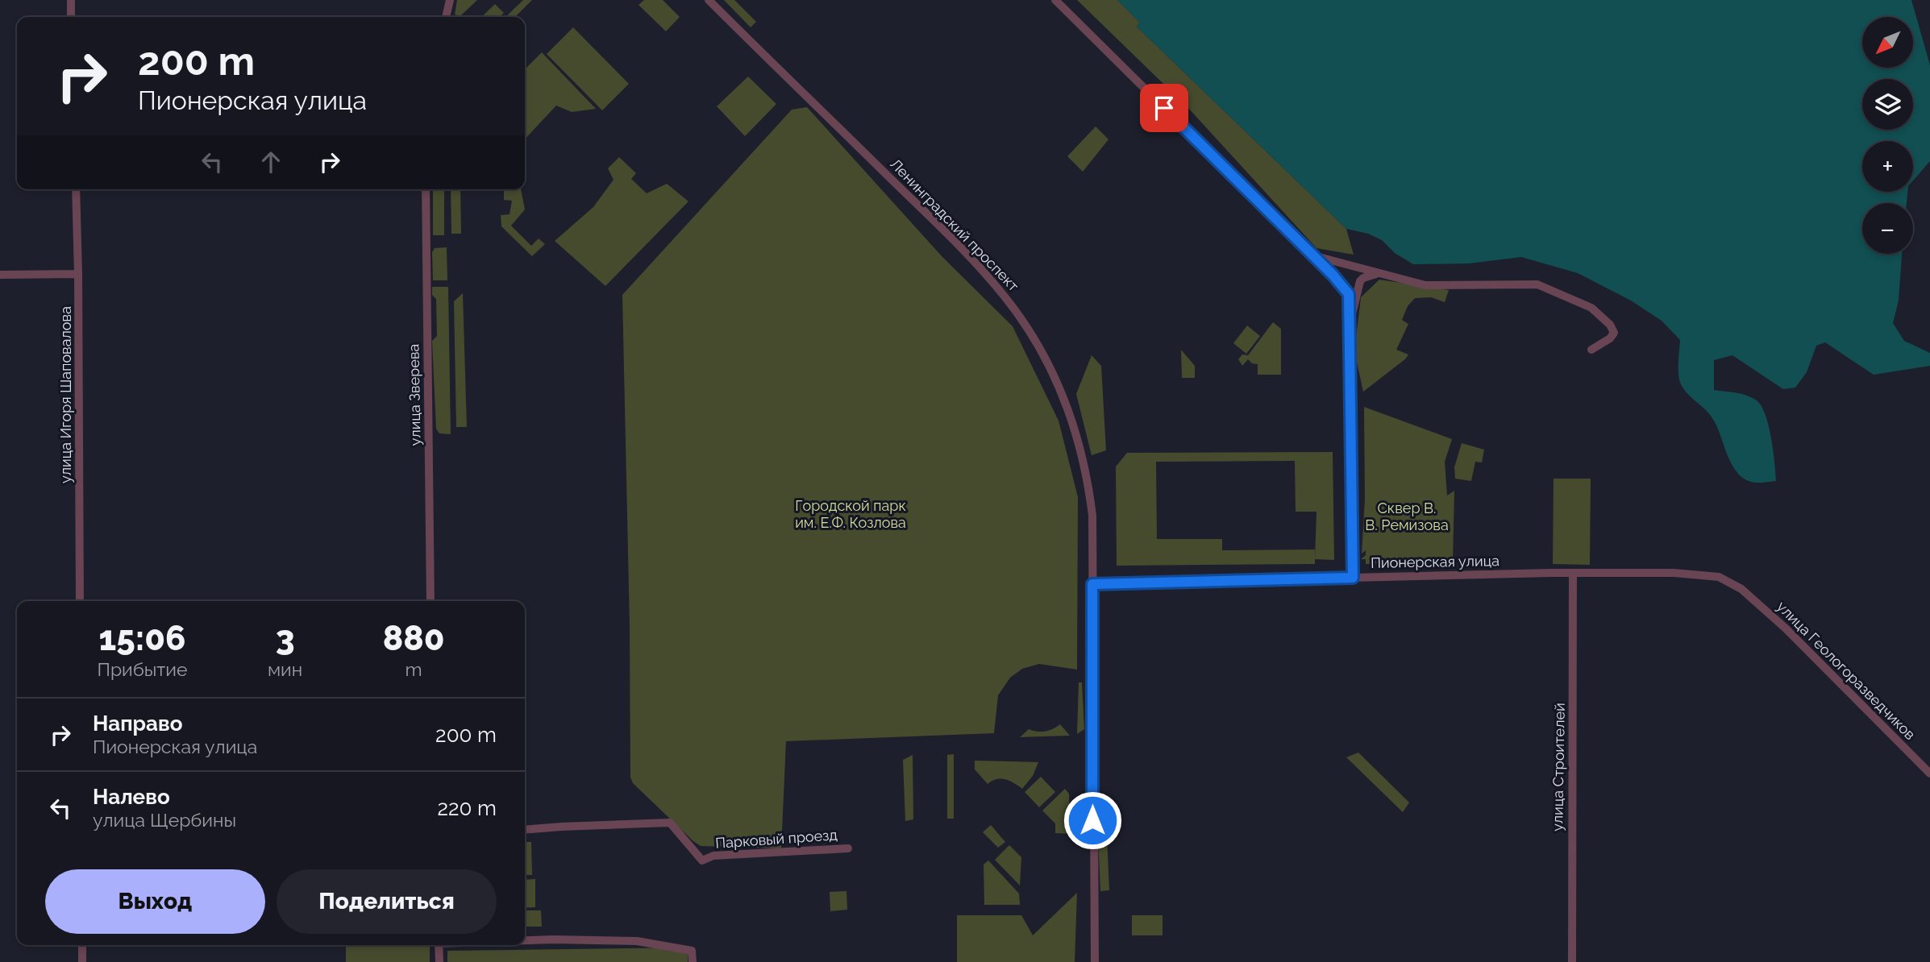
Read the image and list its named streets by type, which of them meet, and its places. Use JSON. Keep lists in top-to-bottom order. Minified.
{"streets":{"street":["Ленинградский проспект","улица Игоря Шаповалова","улица Зверева","Пионерская улица","улица Геологоразведчиков","улица Строителей","Парковый проезд"]},"crossings":[["Ленинградский проспект","Пионерская улица"],["Пионерская улица","улица Геологоразведчиков"],["Пионерская улица","улица Строителей"]],"parks":["Городской парк им. Е.Ф. Козлова","Сквер В. В. Ремизова"],"north":"bottom left","page":{"map_buttons":["+","−"],"turn":["200 m","Пионерская улица"],"eta":["15:06","Прибытие","3","мин","880","m"],"list":[{"name":"Направо","note":"Пионерская улица","value":"200 m"},{"name":"Налево","note":"улица Щербины","value":"220 m"}],"buttons":["Выход","Поделиться"]}}
